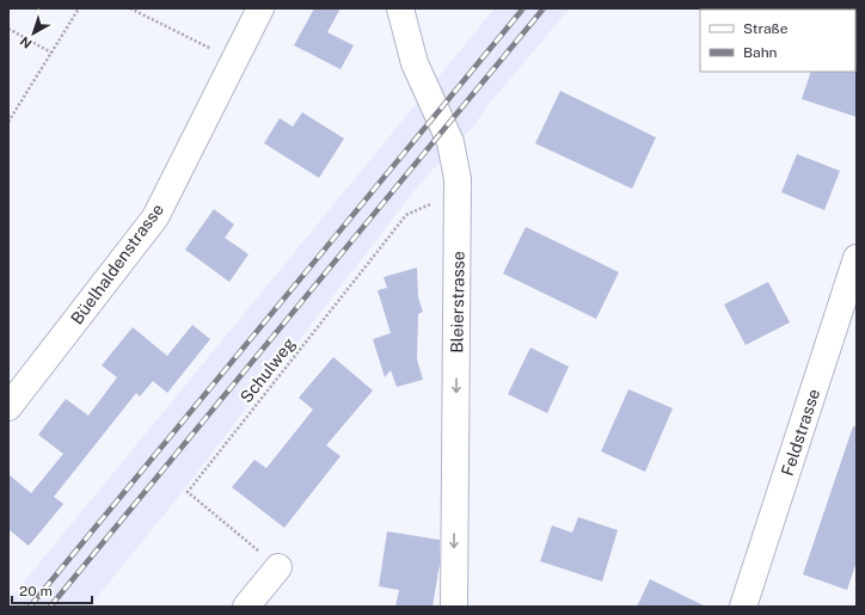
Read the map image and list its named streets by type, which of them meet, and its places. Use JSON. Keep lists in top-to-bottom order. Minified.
{"streets":{"street":["Büelhaldenstrasse","Bleierstrasse","Feldstrasse"],"path":["Schulweg"]},"crossings":[["Bleierstrasse","Schulweg"]],"one_way":["Bleierstrasse"],"legend":["Straße","Bahn"],"scale_bar":"20 m","north":"bottom left"}
